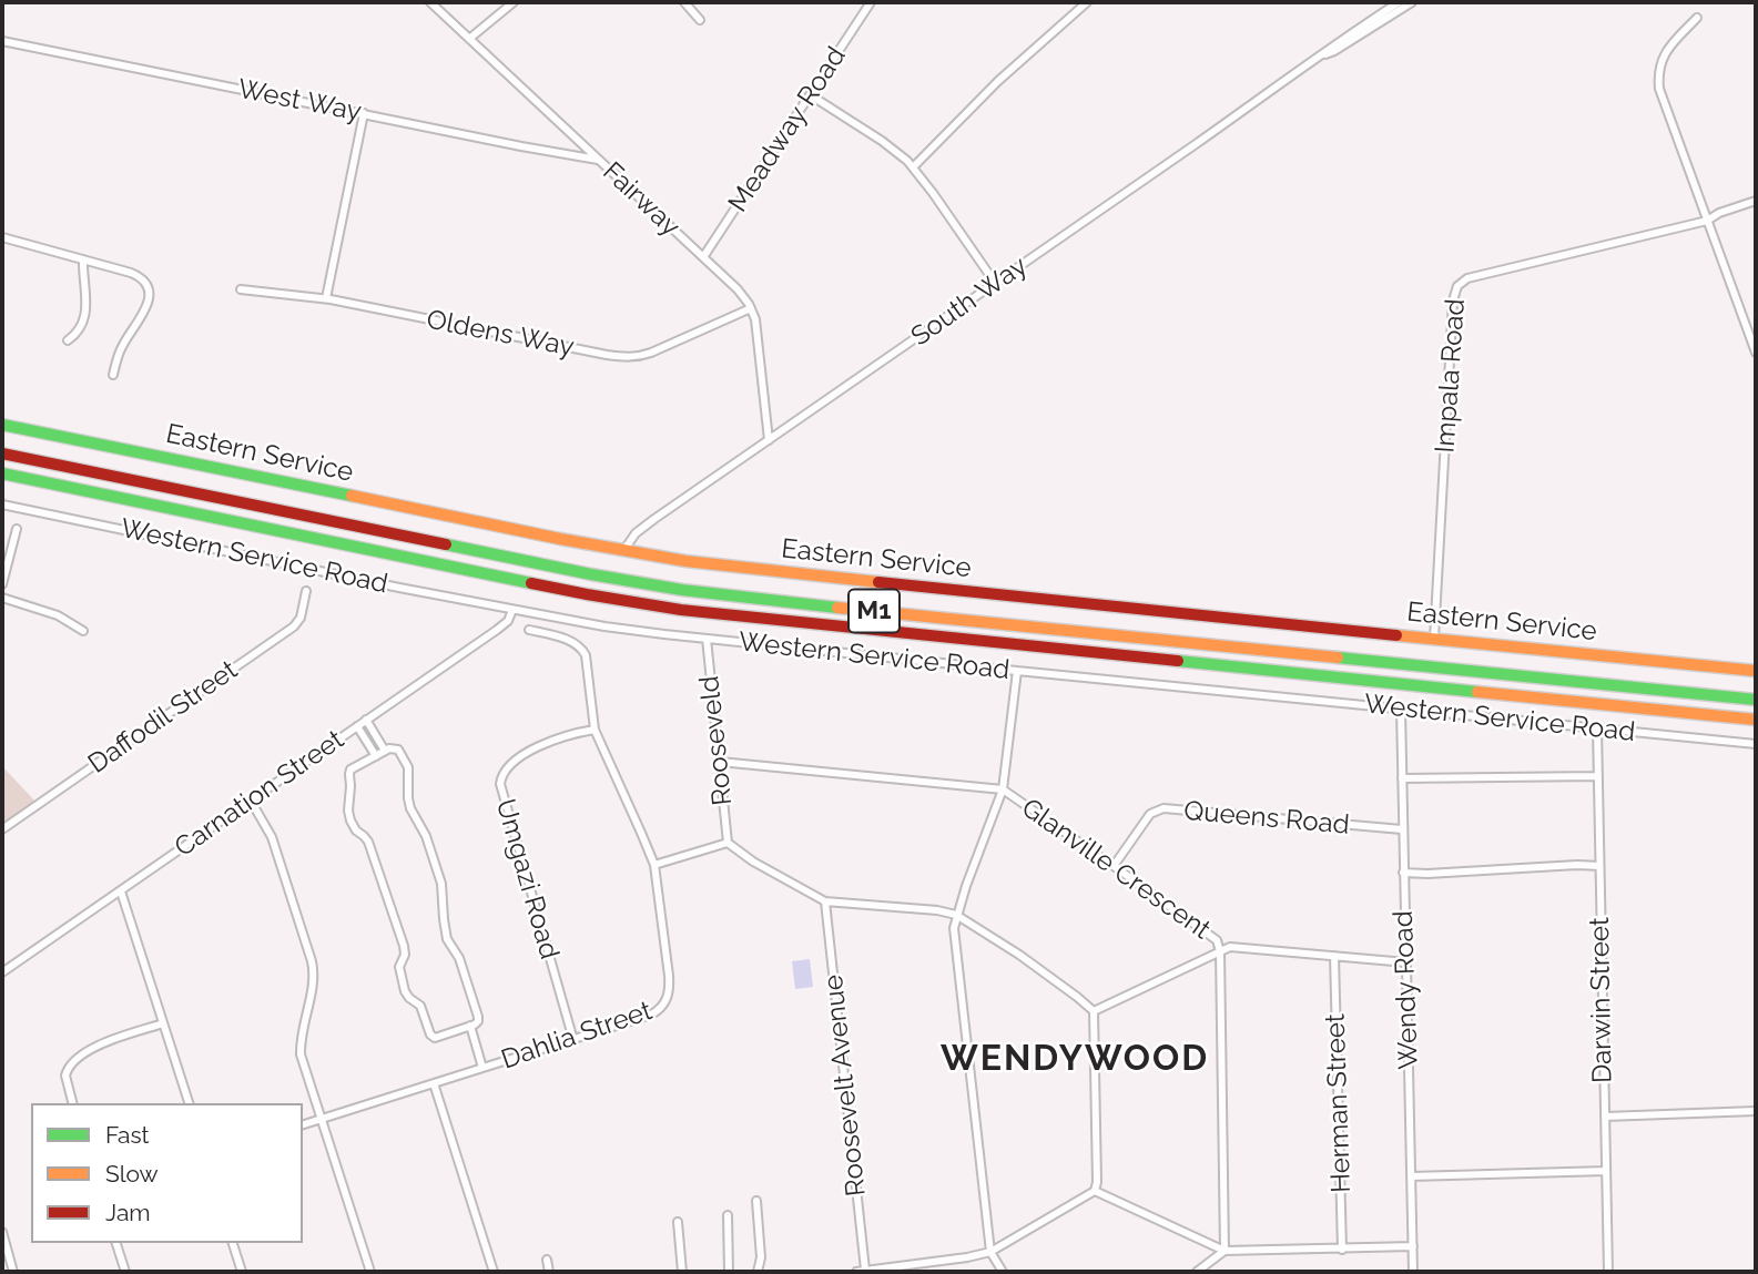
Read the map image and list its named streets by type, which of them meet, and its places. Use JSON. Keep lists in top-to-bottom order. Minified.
{"streets":{"main road":["Eastern Service","M1"],"street":["West Way","Meadway Road","Fairway","South Way","Oldens Way","Impala Road","Western Service Road","Daffodil Street","Rooseveld","Carnation Street","Queens Road","Glanville Crescent","Umgazi Road","Wendy Road","Darwin Street","Dahlia Street","Roosevelt Avenue","Herman Street"]},"crossings":[["West Way","Fairway"],["Meadway Road","Fairway"],["Fairway","South Way"],["Fairway","Oldens Way"],["South Way","Eastern Service"],["Impala Road","Eastern Service"],["Western Service Road","Rooseveld"],["Western Service Road","Carnation Street"],["Western Service Road","Wendy Road"],["Western Service Road","Darwin Street"],["Rooseveld","Glanville Crescent"],["Queens Road","Glanville Crescent"],["Queens Road","Wendy Road"],["Umgazi Road","Dahlia Street"]],"districts":["WENDYWOOD"],"legend":["Fast","Slow","Jam"]}
